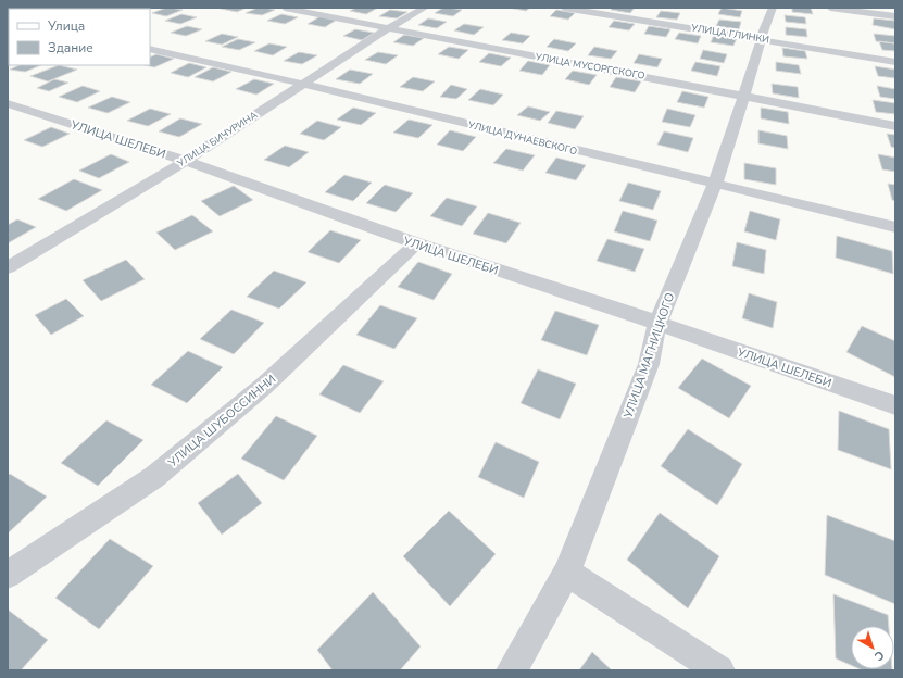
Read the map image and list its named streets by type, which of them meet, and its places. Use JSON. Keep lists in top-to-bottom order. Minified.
{"streets":{"street":["УЛИЦА ГЛИНКИ","УЛИЦА МУСОРГСКОГО","УЛИЦА ДУНАЕВСКОГО","УЛИЦА ШЕЛЕБИ","УЛИЦА БИЧУРИНА","УЛИЦА МАГНИЦКОГО","УЛИЦА ШУБОССИННИ"]},"crossings":[["УЛИЦА ГЛИНКИ","УЛИЦА МАГНИЦКОГО"],["УЛИЦА МУСОРГСКОГО","УЛИЦА БИЧУРИНА"],["УЛИЦА МУСОРГСКОГО","УЛИЦА МАГНИЦКОГО"],["УЛИЦА ДУНАЕВСКОГО","УЛИЦА БИЧУРИНА"],["УЛИЦА ДУНАЕВСКОГО","УЛИЦА МАГНИЦКОГО"],["УЛИЦА ШЕЛЕБИ","УЛИЦА БИЧУРИНА"],["УЛИЦА ШЕЛЕБИ","УЛИЦА МАГНИЦКОГО"],["УЛИЦА ШЕЛЕБИ","УЛИЦА ШУБОССИННИ"]],"legend":["Улица","Здание"],"north":"bottom right"}
